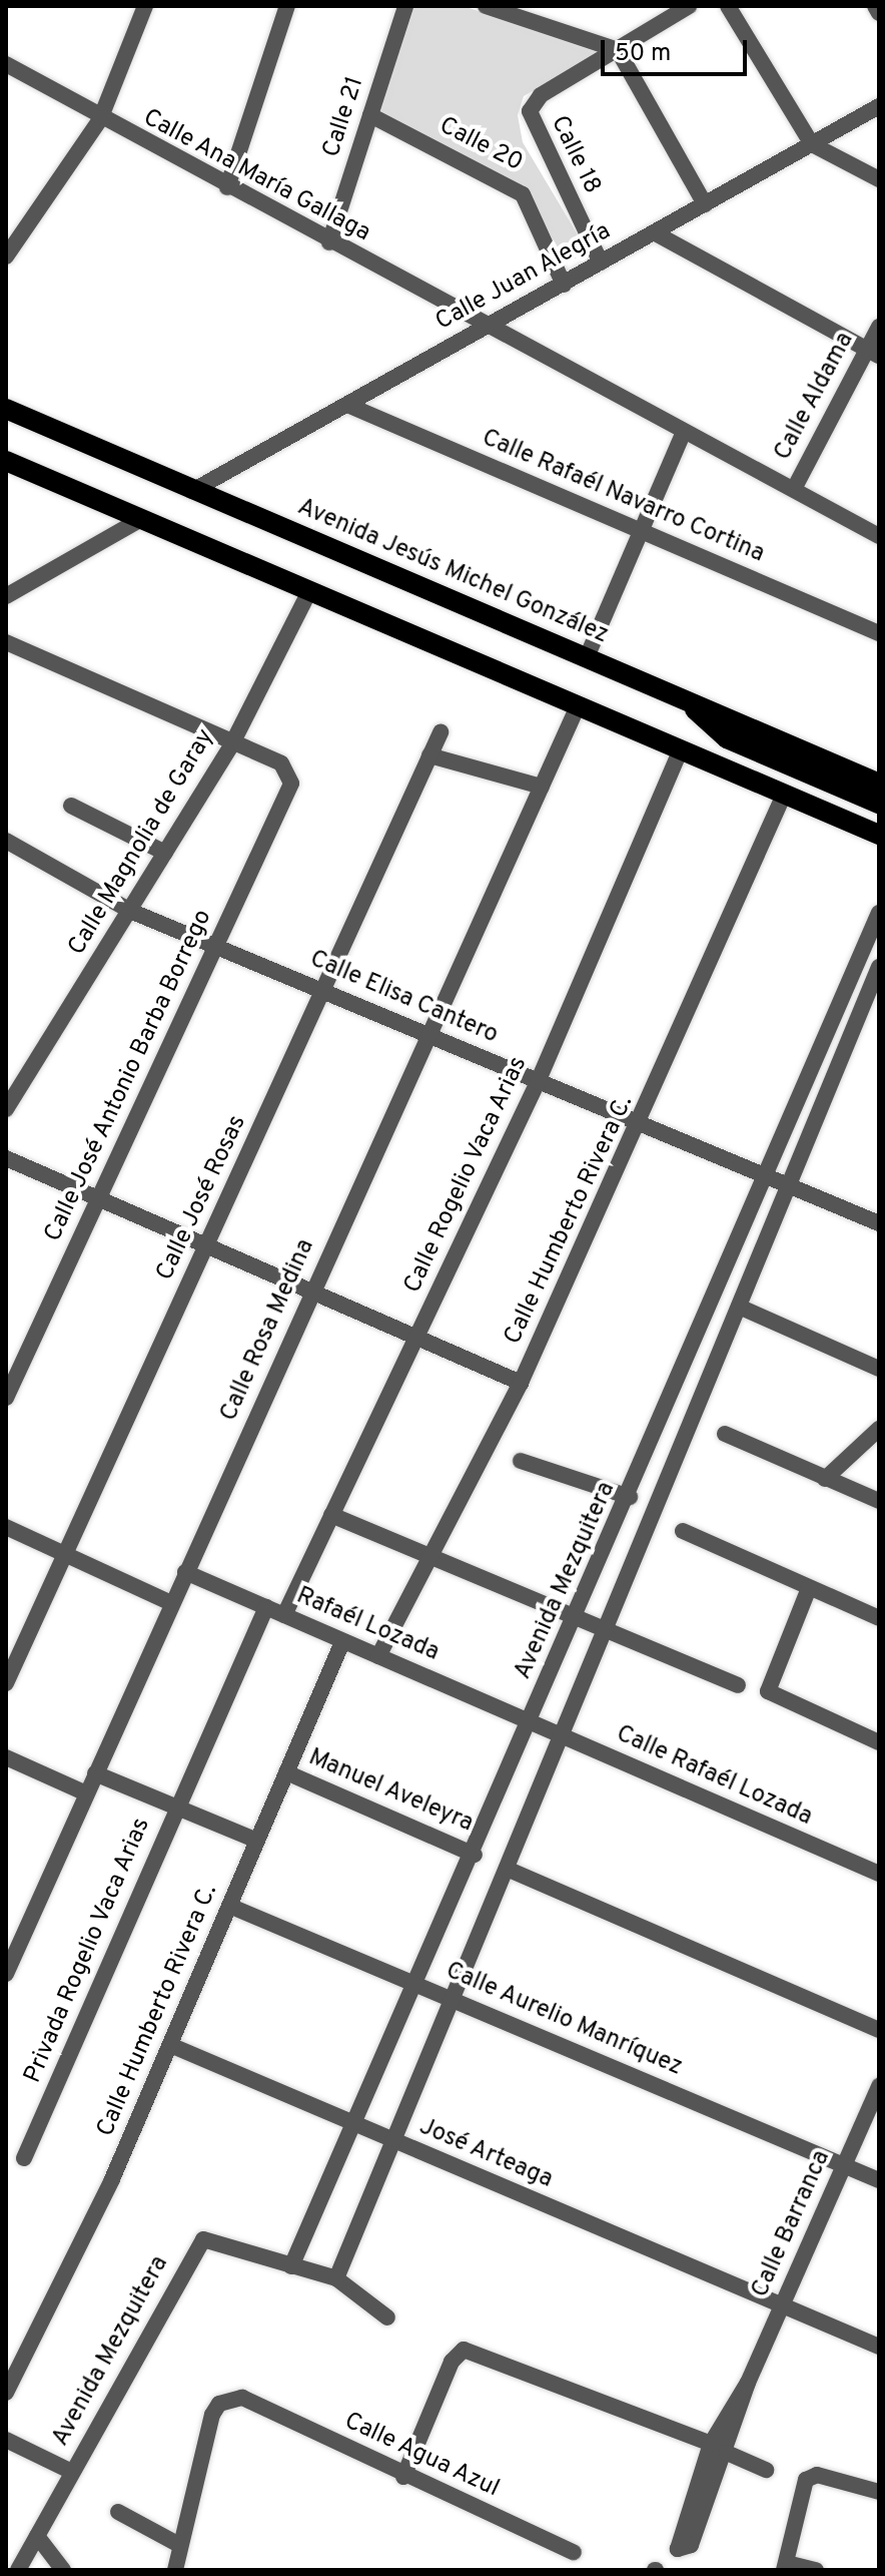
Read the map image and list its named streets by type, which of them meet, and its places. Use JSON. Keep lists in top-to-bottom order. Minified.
{"streets":{"main road":["Avenida Jesús Michel González"],"street":["Calle 21","Calle 20","Calle 18","Calle Ana María Gallaga","Calle Juan Alegría","Calle Aldama","Calle Rafaél Navarro Cortina","Calle Magnolia de Garay","Calle Elisa Cantero","Calle José Antonio Barba Borrego","Calle Rogelio Vaca Arias","Calle José Rosas","Calle Humberto Rivera C.","Calle Rosa Medina","Avenida Mezquitera","Rafaél Lozada","Calle Rafaél Lozada","Manuel Aveleyra","Privada Rogelio Vaca Arias","Calle Aurelio Manríquez","José Arteaga","Calle Barranca","Calle Agua Azul"]},"crossings":[["Calle 21","Calle 20"],["Calle 21","Calle Ana María Gallaga"],["Calle 20","Calle Juan Alegría"],["Calle 18","Calle Juan Alegría"],["Calle Ana María Gallaga","Calle Juan Alegría"],["Calle Juan Alegría","Calle Rafaél Navarro Cortina"],["Calle Juan Alegría","Avenida Jesús Michel González"],["Calle Magnolia de Garay","Calle Elisa Cantero"],["Calle Magnolia de Garay","Calle José Antonio Barba Borrego"],["Calle Elisa Cantero","Calle José Antonio Barba Borrego"],["Calle Elisa Cantero","Calle Rogelio Vaca Arias"],["Calle Elisa Cantero","Calle José Rosas"],["Calle Elisa Cantero","Calle Humberto Rivera C."],["Calle Elisa Cantero","Calle Rosa Medina"],["Calle Elisa Cantero","Avenida Mezquitera"],["Calle Rogelio Vaca Arias","Rafaél Lozada"],["Calle Humberto Rivera C.","Rafaél Lozada"],["Calle Humberto Rivera C.","Manuel Aveleyra"],["Calle Humberto Rivera C.","Calle Aurelio Manríquez"],["Calle Humberto Rivera C.","José Arteaga"],["Calle Rosa Medina","Rafaél Lozada"],["Avenida Mezquitera","Rafaél Lozada"],["Avenida Mezquitera","Calle Rafaél Lozada"],["Avenida Mezquitera","Manuel Aveleyra"],["Avenida Mezquitera","Calle Aurelio Manríquez"],["Avenida Mezquitera","José Arteaga"],["Rafaél Lozada","Calle Rafaél Lozada"],["Calle Aurelio Manríquez","Calle Barranca"],["José Arteaga","Calle Barranca"]],"scale_bar":"50 m"}
